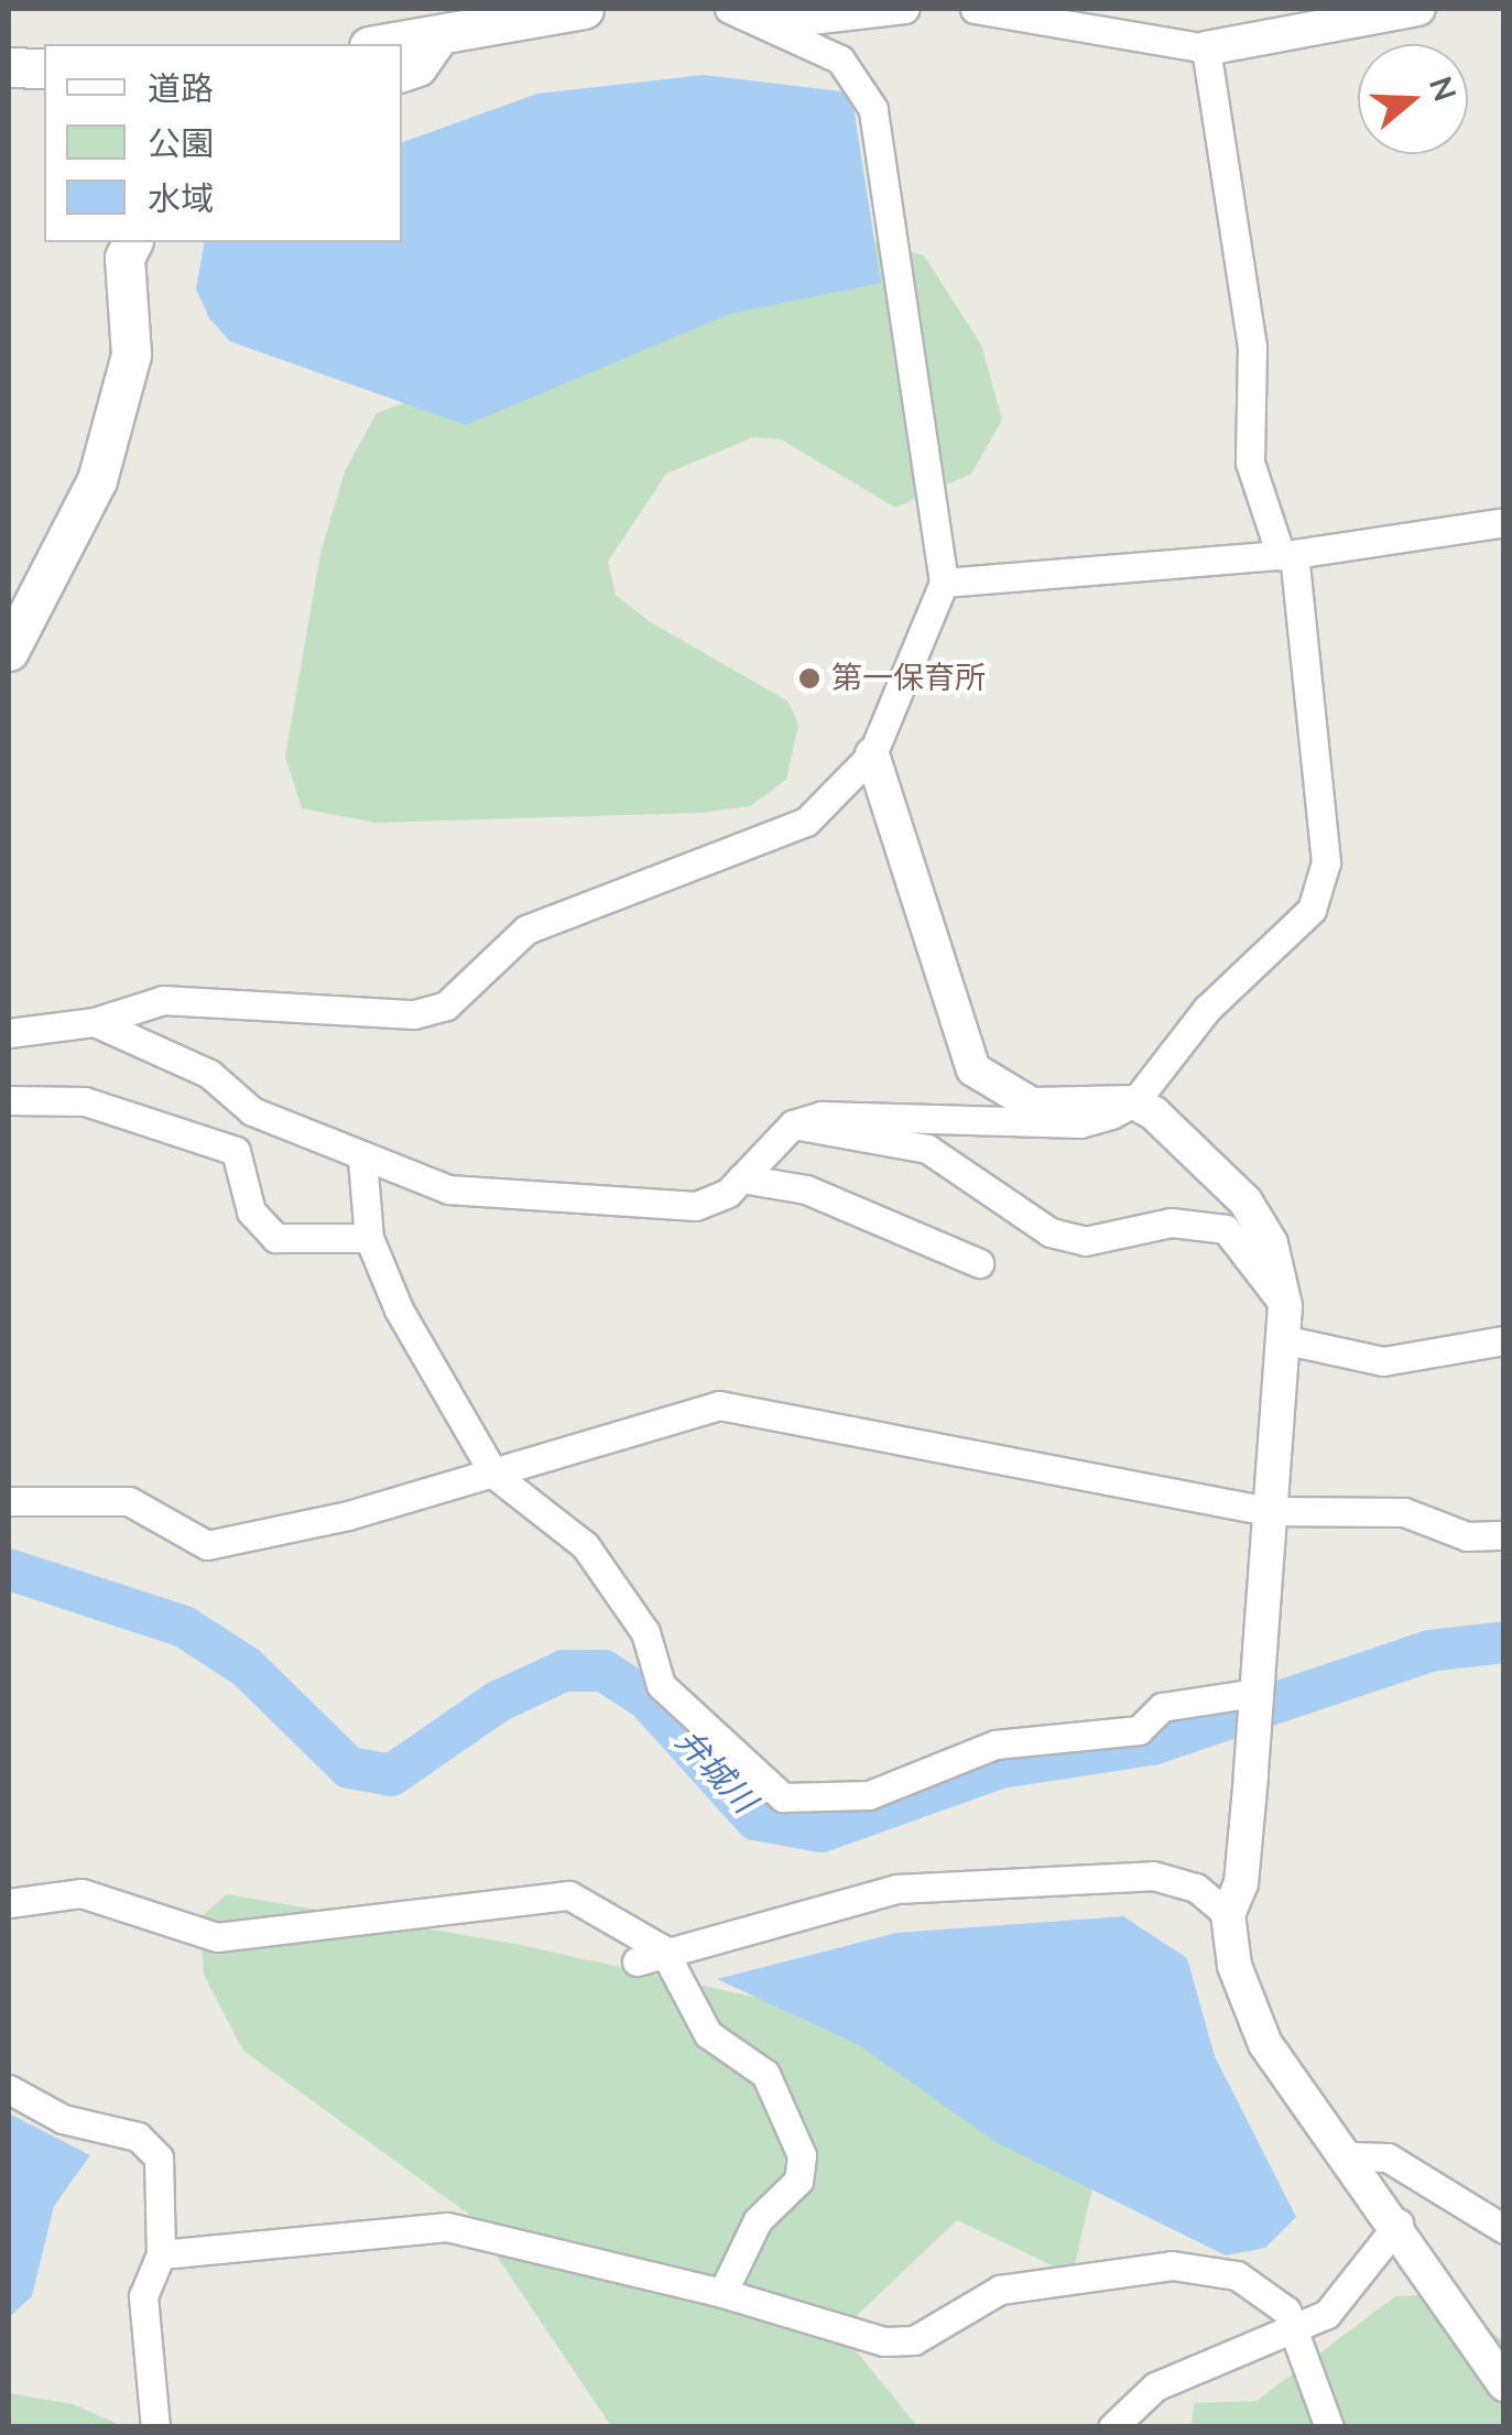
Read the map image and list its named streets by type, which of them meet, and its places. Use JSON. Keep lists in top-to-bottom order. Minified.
{"water":["弁城川"],"places":["第一保育所"],"legend":["道路","公園","水域"],"north":"right"}
